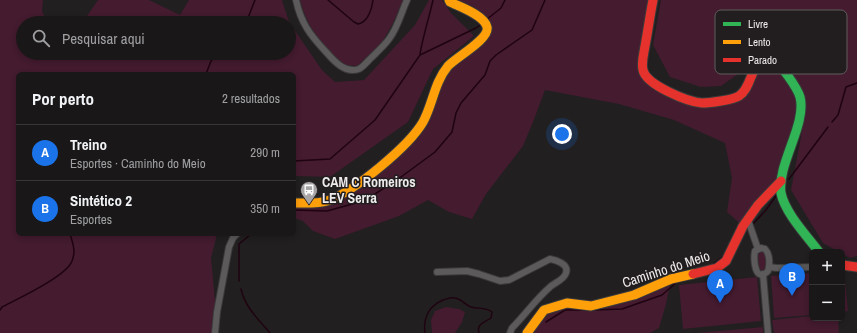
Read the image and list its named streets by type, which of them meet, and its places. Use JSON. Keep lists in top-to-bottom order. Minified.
{"streets":{"street":["Caminho do Meio"]},"places":{"bus stop":["CAM C Romeiros LEV Serra"]},"legend":["Livre","Lento","Parado"],"page":{"search":"Pesquisar aqui","heading":["Por perto","2 resultados"],"list":[{"mark":"A","name":"Treino","note":"Esportes · Caminho do Meio","value":"290 m"},{"mark":"B","name":"Sintético 2","note":"Esportes","value":"350 m"}],"map_buttons":["+","−"],"pins":["B","A"]}}
